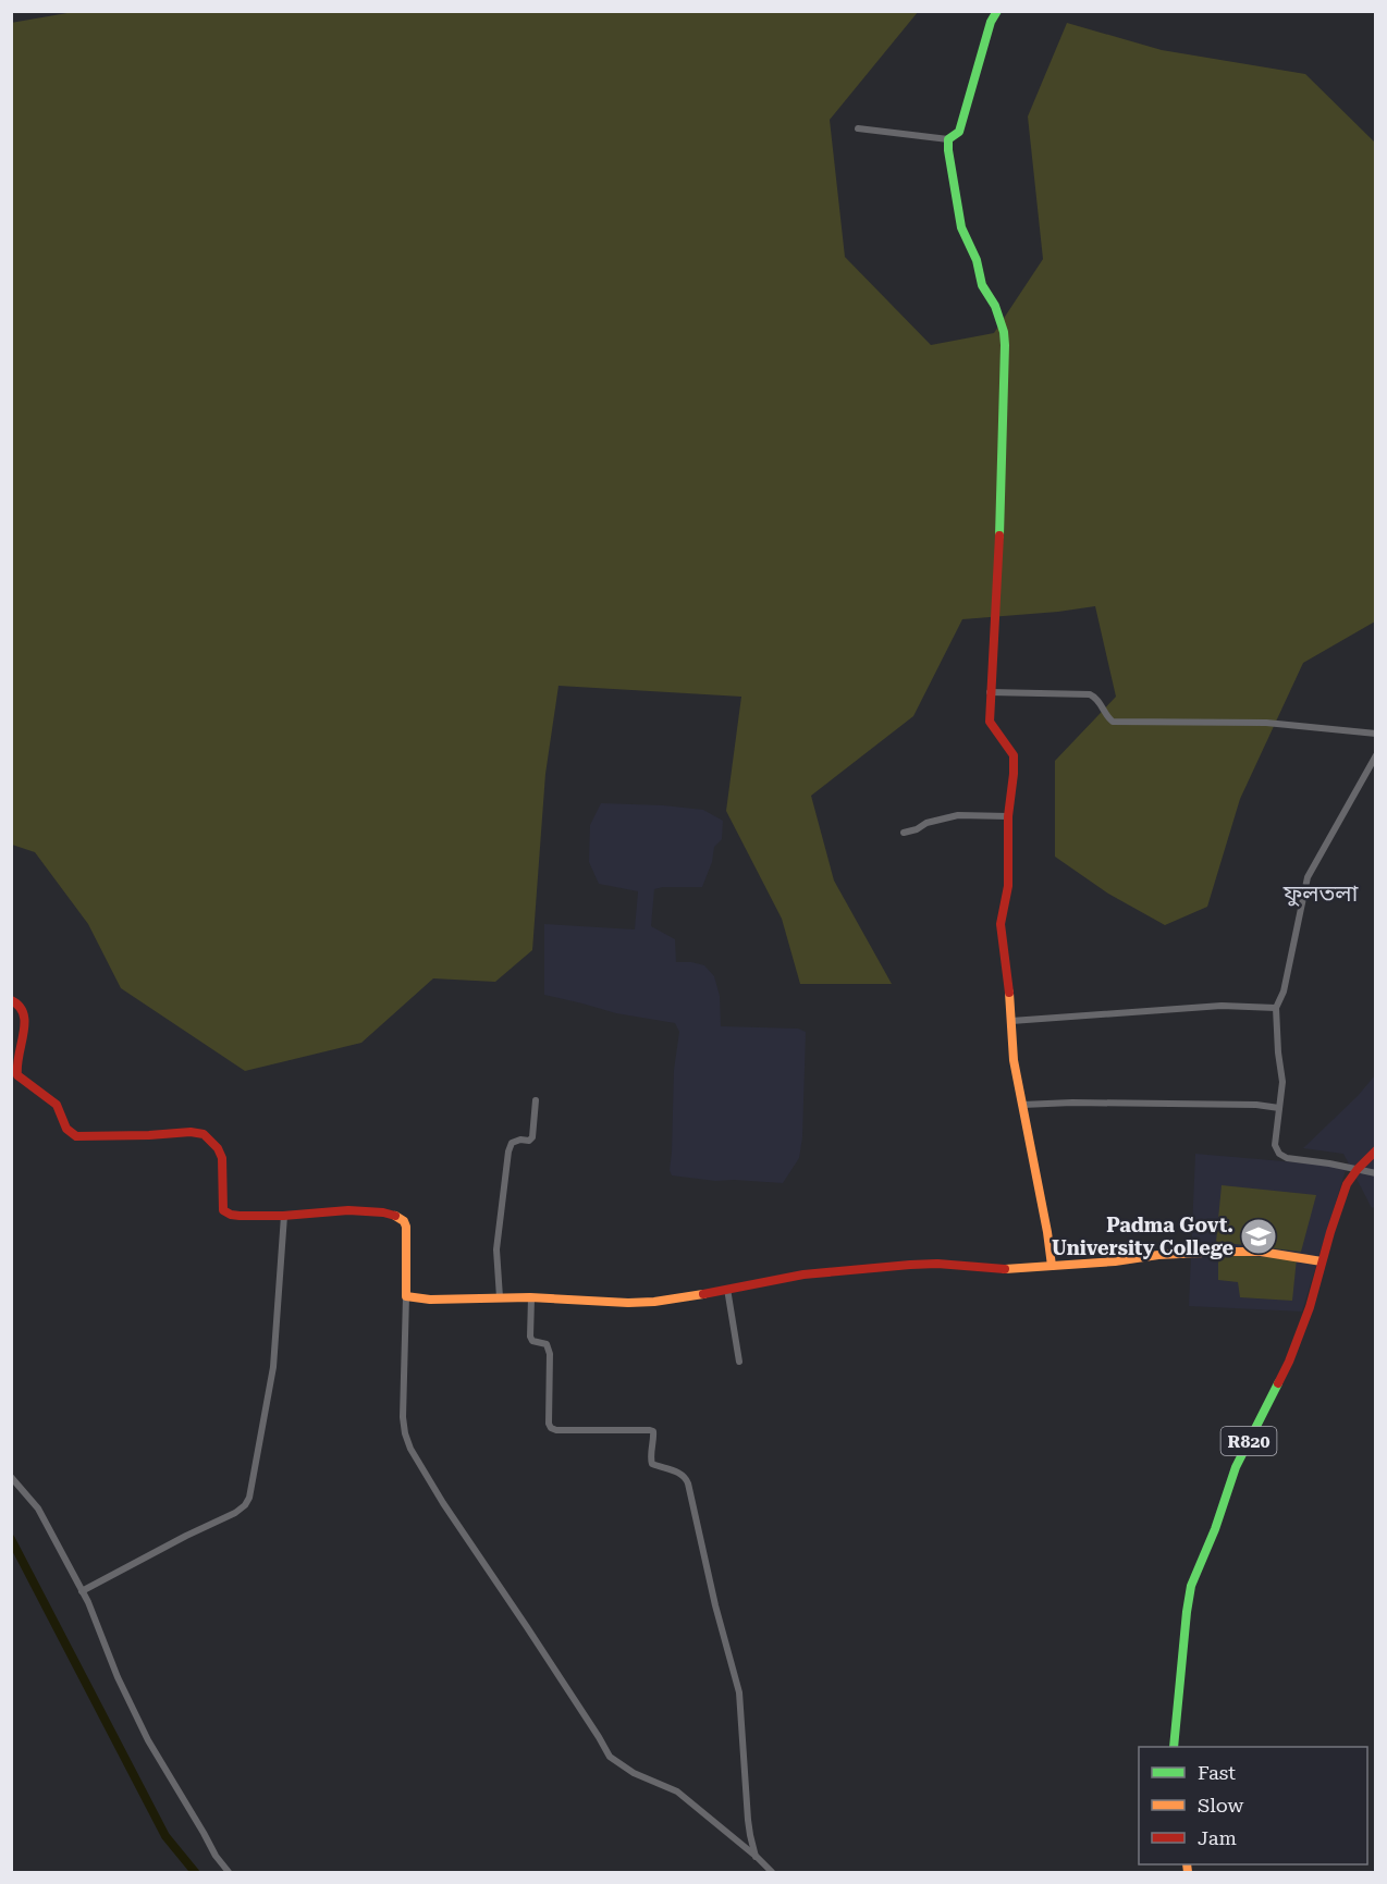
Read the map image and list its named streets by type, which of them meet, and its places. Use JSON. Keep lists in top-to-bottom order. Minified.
{"streets":{"street":["R820"]},"districts":["ফুলতলা"],"places":{"school or university":["Padma Govt. University College"]},"legend":["Fast","Slow","Jam"]}
